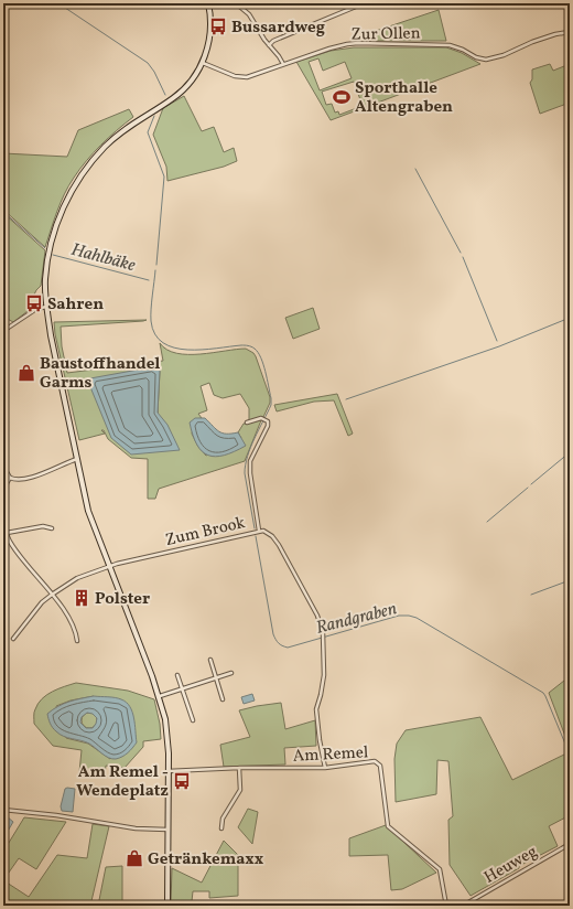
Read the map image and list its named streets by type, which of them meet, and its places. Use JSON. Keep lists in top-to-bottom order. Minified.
{"streets":{"street":["Zur Ollen","Zum Brook","Am Remel","Heuweg"]},"crossings":[["Zum Brook","Am Remel"]],"water":["Hahlbäke","Randgraben"],"places":{"bus stop":["Bussardweg","Sahren","Am Remel - Wendeplatz"],"sports":["Sporthalle Altengraben"],"shop":["Baustoffhandel Garms","Getränkemaxx"],"building":["Polster"]}}
